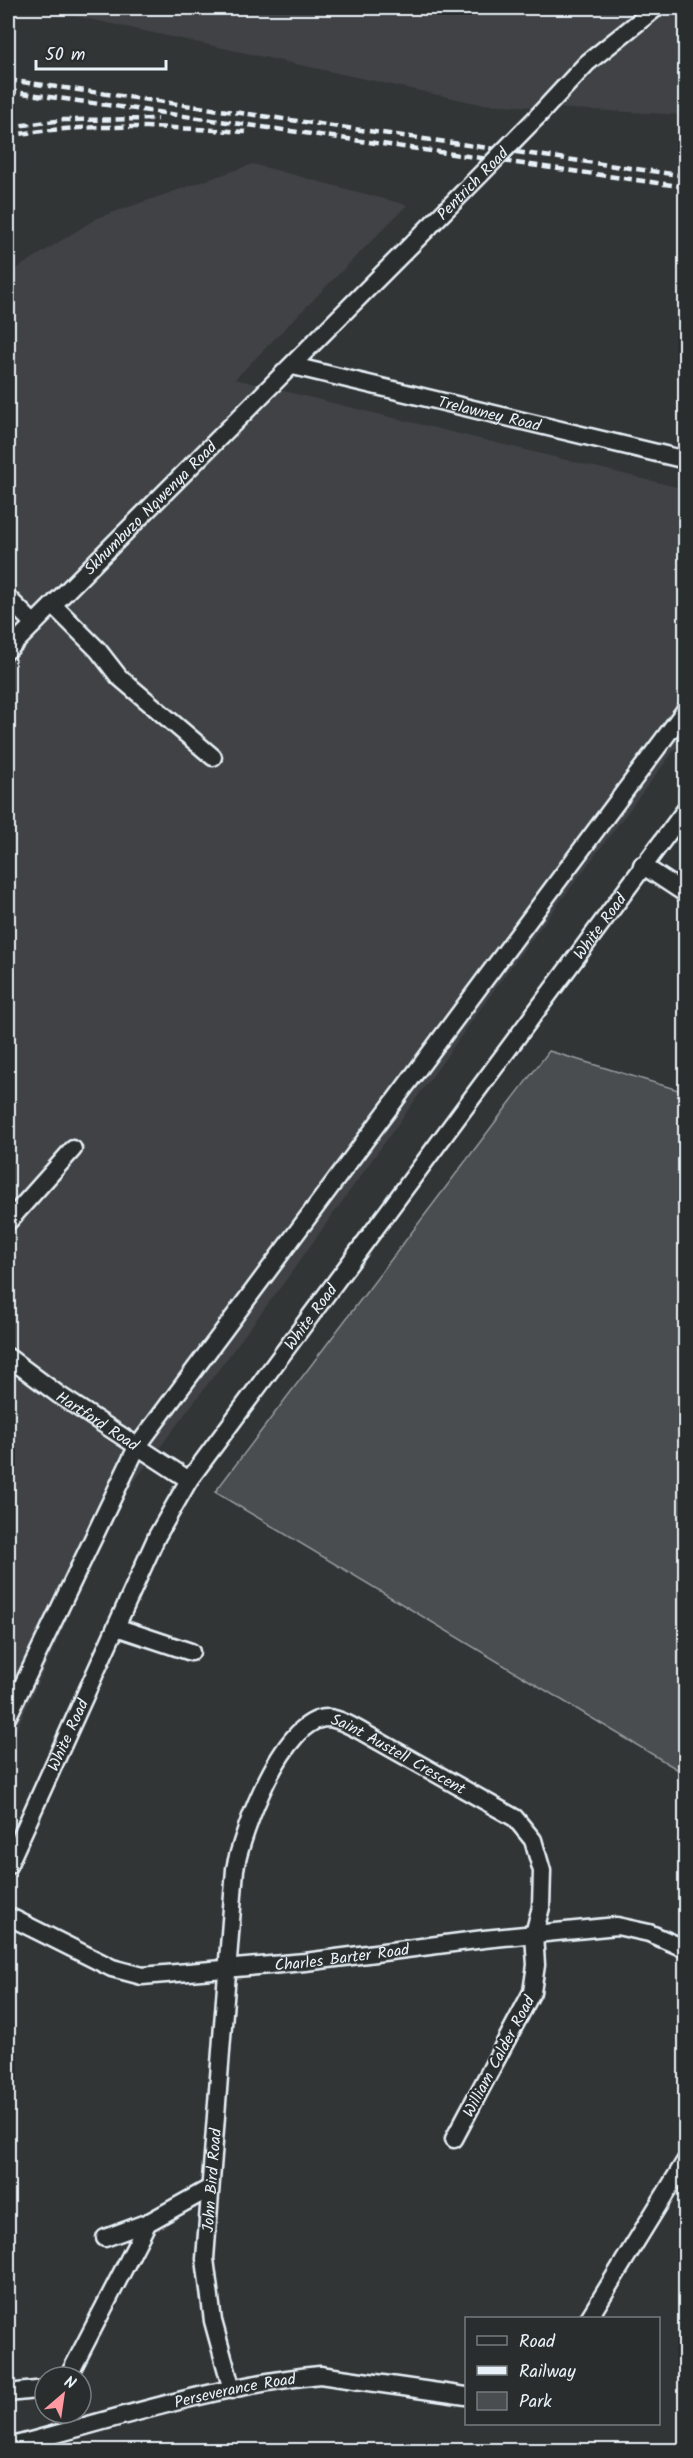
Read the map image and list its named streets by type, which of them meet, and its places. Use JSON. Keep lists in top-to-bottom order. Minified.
{"streets":{"street":["Pentrich Road","Trelawney Road","Skhumbuzo Ngwenya Road","White Road","Hartford Road","Saint Austell Crescent","Charles Barter Road","William Calder Road","John Bird Road","Perseverance Road"]},"crossings":[["Pentrich Road","Trelawney Road"],["Pentrich Road","Skhumbuzo Ngwenya Road"],["Trelawney Road","Skhumbuzo Ngwenya Road"],["White Road","Hartford Road"],["Saint Austell Crescent","Charles Barter Road"],["Saint Austell Crescent","William Calder Road"],["Saint Austell Crescent","John Bird Road"],["Charles Barter Road","William Calder Road"],["Charles Barter Road","John Bird Road"],["John Bird Road","Perseverance Road"]],"legend":["Road","Railway","Park"],"scale_bar":"50 m","north":"top right"}
